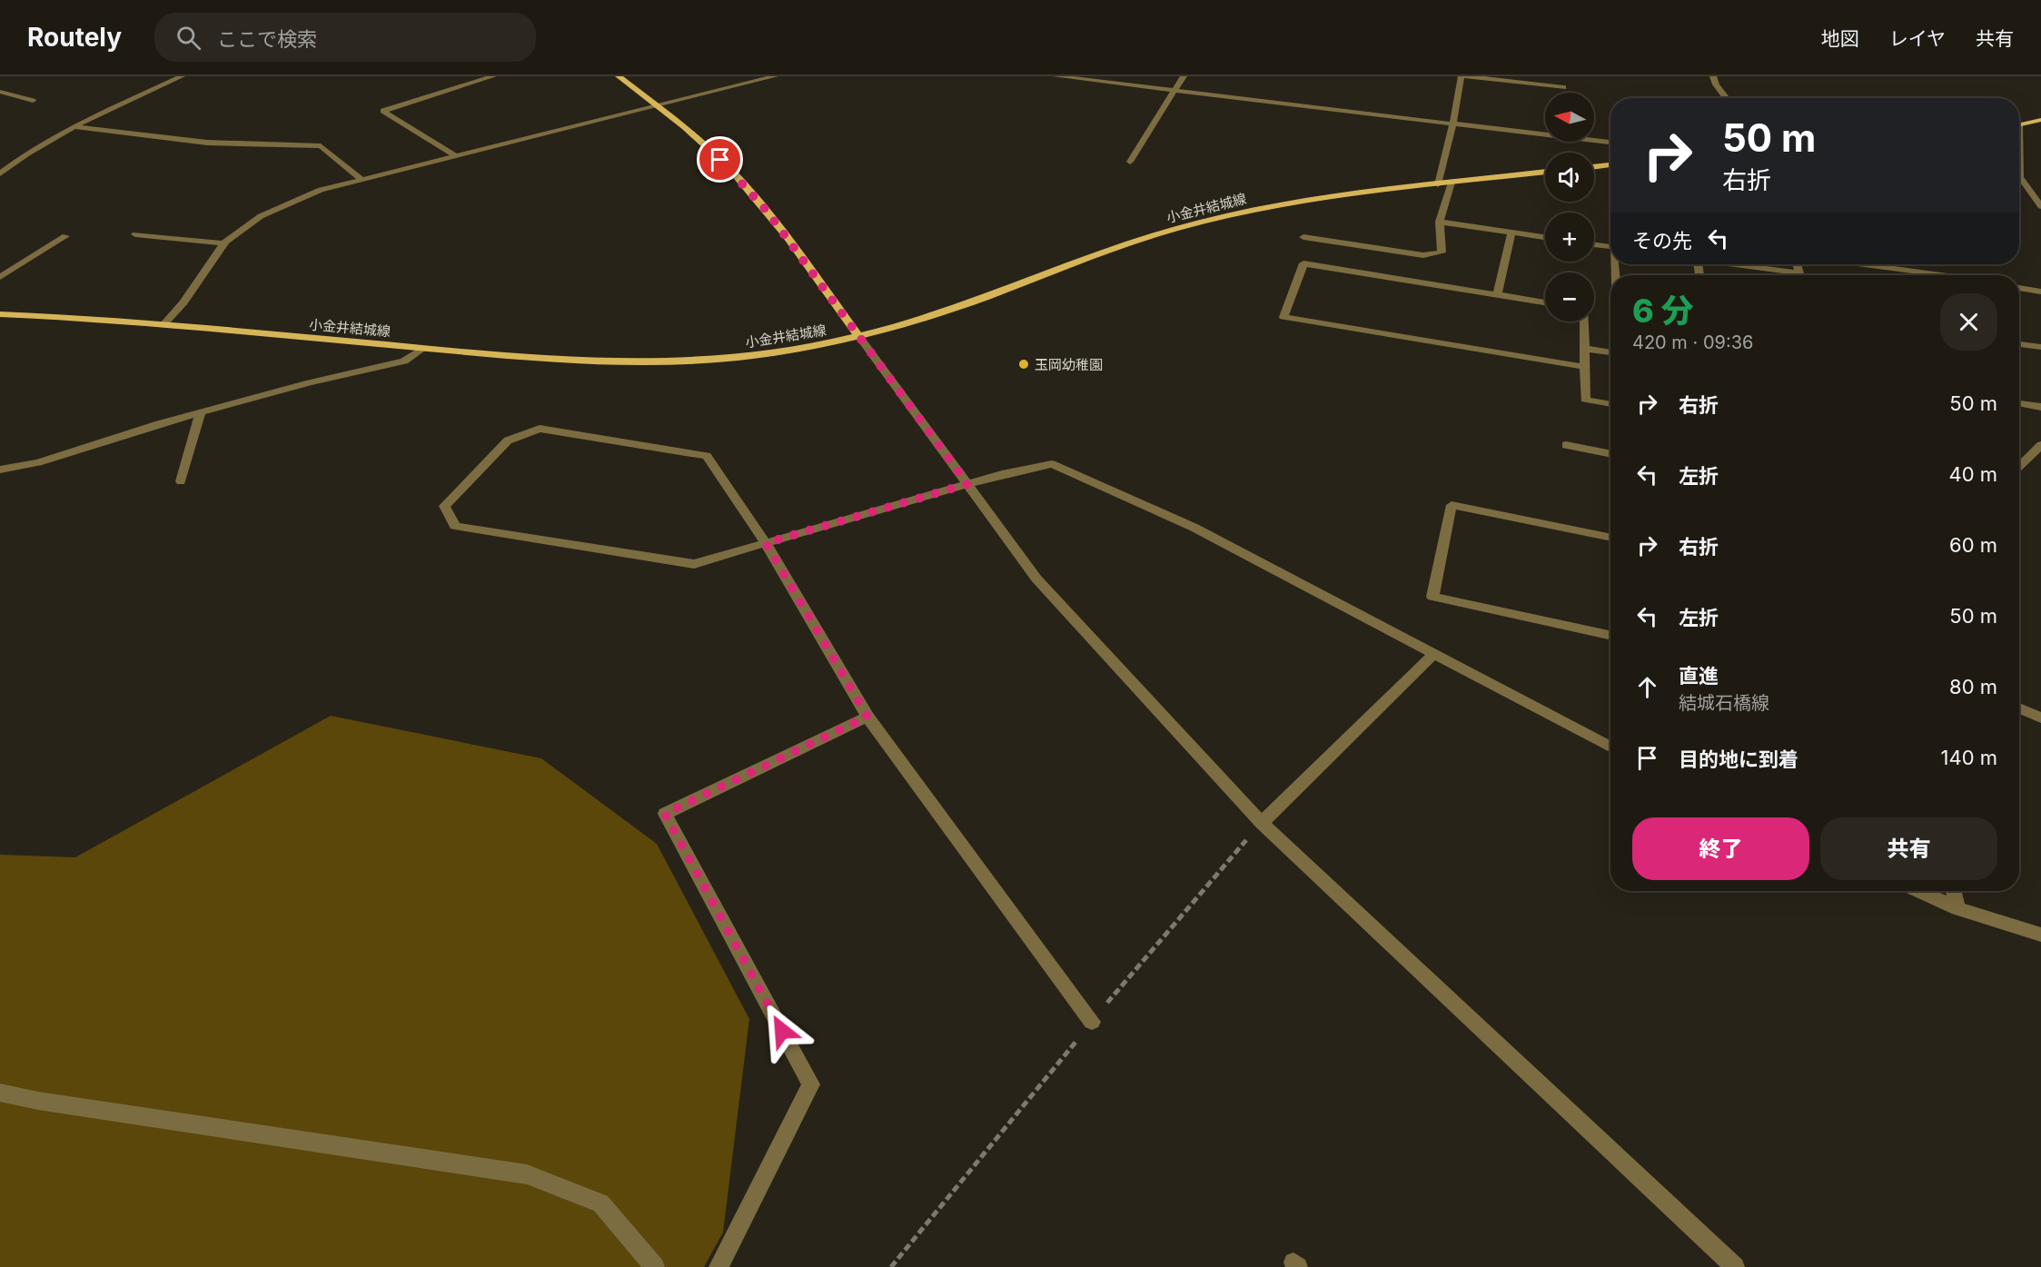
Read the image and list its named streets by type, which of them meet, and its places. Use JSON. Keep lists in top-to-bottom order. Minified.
{"streets":{"main road":["小金井結城線"]},"places":["玉岡幼稚園"],"north":"left","page":{"header":"Routely","search":"ここで検索","nav":["地図","レイヤ","共有"],"map_buttons":["+","−"],"turn":["50 m","右折"],"then":"その先","heading":["6 分","420 m · 09:36"],"list":[{"name":"右折","value":"50 m"},{"name":"左折","value":"40 m"},{"name":"右折","value":"60 m"},{"name":"左折","value":"50 m"},{"name":"直進","note":"結城石橋線","value":"80 m"},{"name":"目的地に到着","value":"140 m"}],"buttons":["終了","共有"]}}
